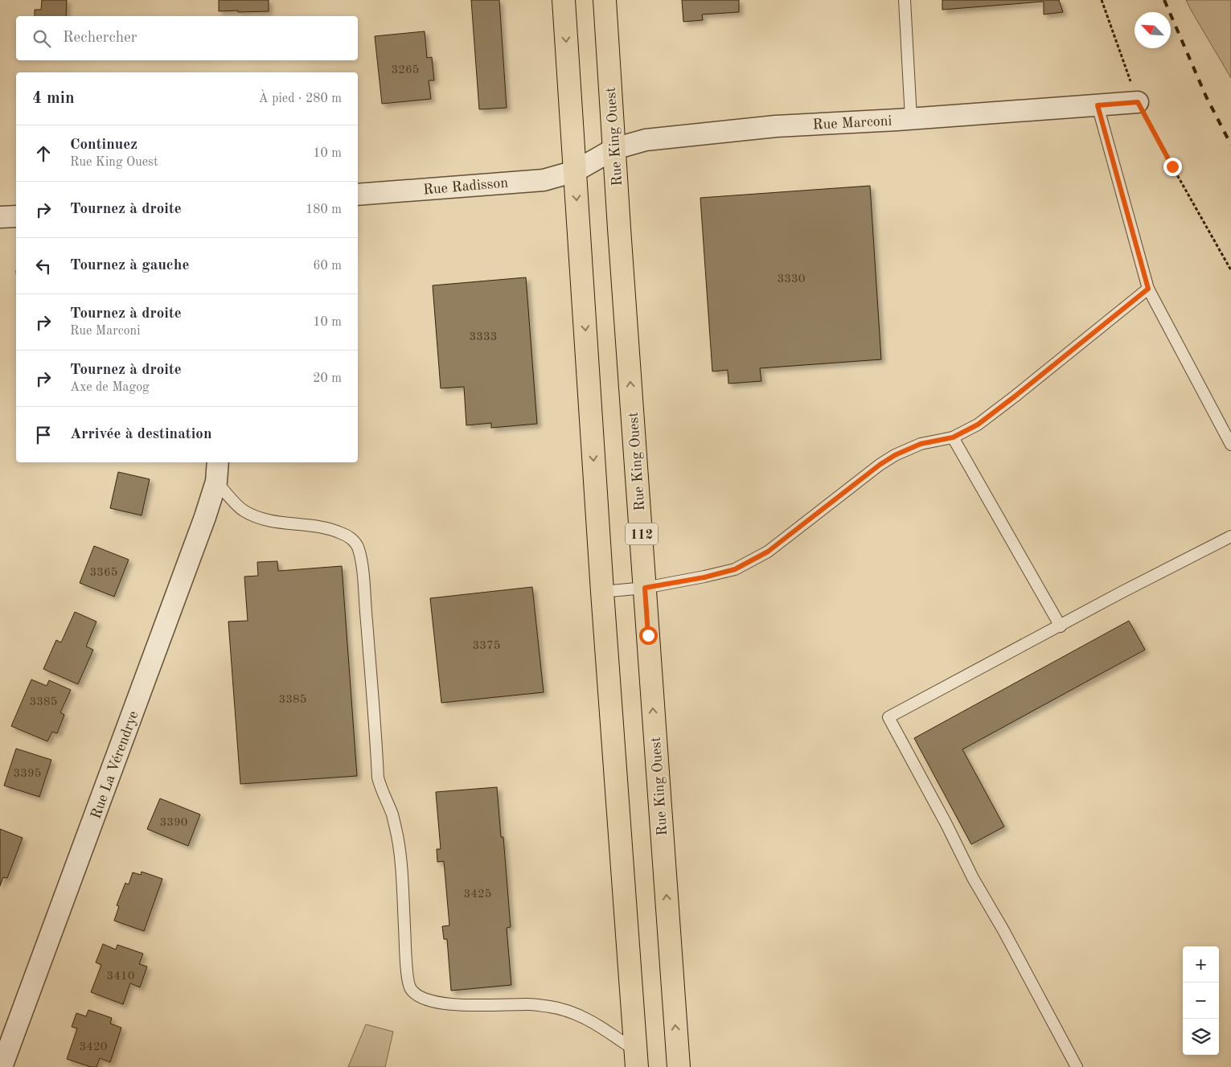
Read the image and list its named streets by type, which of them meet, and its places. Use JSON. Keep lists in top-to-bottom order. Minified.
{"streets":{"main road":["Rue King Ouest","112"],"street":["Rue Marconi","Rue Radisson","Rue La Vérendrye"]},"crossings":[["Rue Marconi","Rue King Ouest"],["Rue Marconi","Rue Radisson"]],"house_numbers":["3265","3330","3333","3365","3375","3385","3385","3395","3390","3425","3410","3420"],"north":"top left","page":{"search":"Rechercher","heading":["4 min","À pied · 280 m"],"list":[["Continuez","Rue King Ouest","10 m"],["Tournez à droite","180 m"],["Tournez à gauche","60 m"],["Tournez à droite","Rue Marconi","10 m"],["Tournez à droite","Axe de Magog","20 m"],"Arrivée à destination"],"map_buttons":["+","−"]}}
